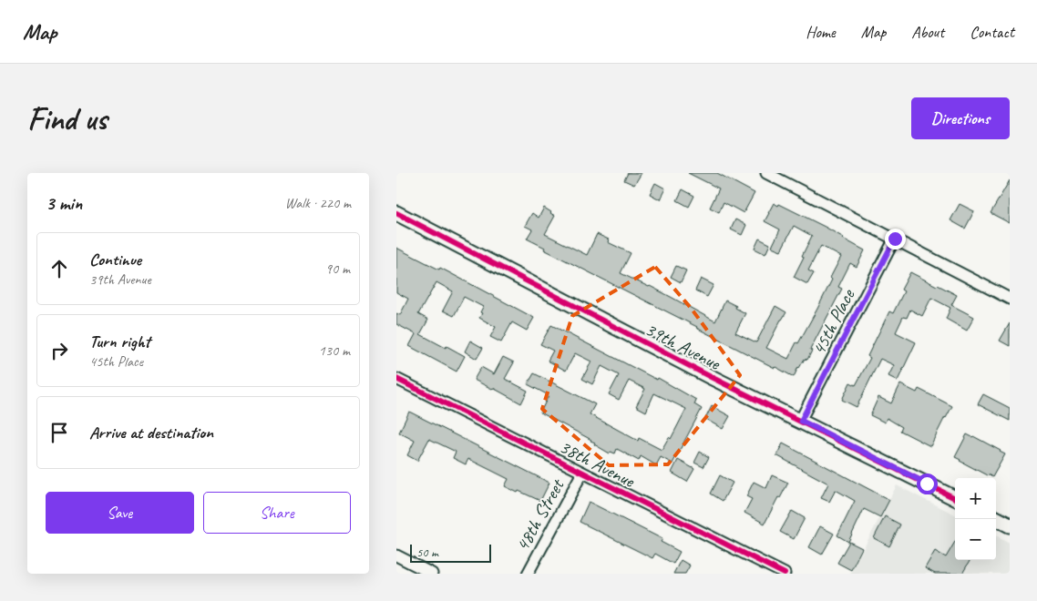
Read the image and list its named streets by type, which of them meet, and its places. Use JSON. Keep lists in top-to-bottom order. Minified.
{"streets":{"main road":["39th Avenue"],"street":["45th Place","38th Avenue","48th Street"]},"crossings":[["45th Place","39th Avenue"],["38th Avenue","48th Street"]],"scale_bar":"50 m","page":{"header":"Map","nav":["Home","Map","About","Contact"],"buttons":["Directions",["Save","Share"]],"title":"Find us","heading":["3 min","Walk · 220 m"],"list":[["Continue","39th Avenue","90 m"],["Turn right","45th Place","130 m"],"Arrive at destination"],"map_buttons":["+","−"],"scale":"50 m"}}
